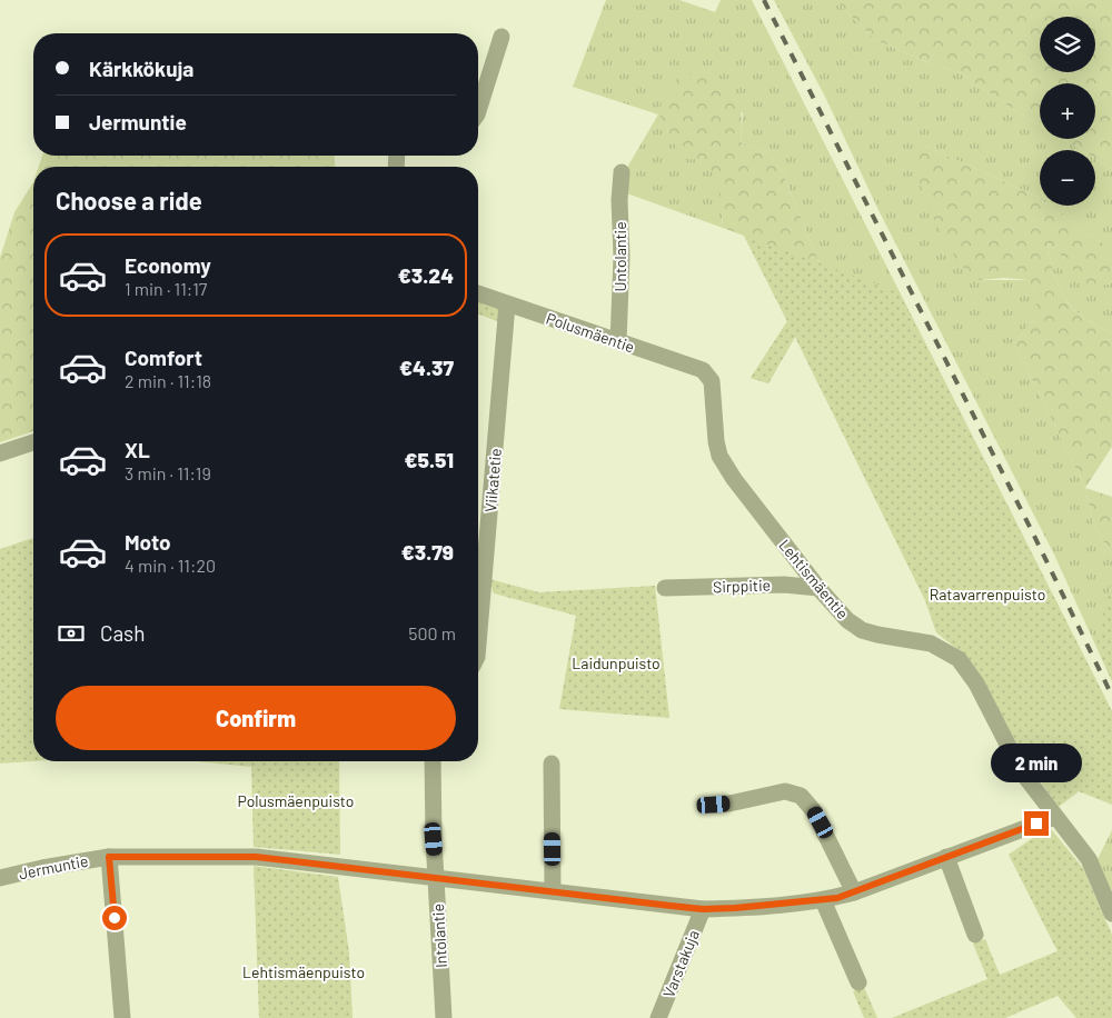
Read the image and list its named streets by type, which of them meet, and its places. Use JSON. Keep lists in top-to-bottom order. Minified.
{"streets":{"street":["Untolantie","Polusmäentie","Viikatetie","Lehtismäentie","Sirppitie","Jermuntie","Intolantie","Varstakuja"]},"crossings":[["Untolantie","Polusmäentie"],["Polusmäentie","Viikatetie"],["Polusmäentie","Lehtismäentie"],["Lehtismäentie","Sirppitie"],["Lehtismäentie","Jermuntie"],["Jermuntie","Intolantie"],["Jermuntie","Varstakuja"]],"parks":["Ratavarrenpuisto","Laidunpuisto","Polusmäenpuisto","Lehtismäenpuisto"],"page":{"map_buttons":["+","−"],"banner":["Kärkkökuja","Jermuntie"],"heading":"Choose a ride","list":[{"name":"Economy","note":"1 min · 11:17","value":"€3.24"},{"name":"Comfort","note":"2 min · 11:18","value":"€4.37"},{"name":"XL","note":"3 min · 11:19","value":"€5.51"},{"name":"Moto","note":"4 min · 11:20","value":"€3.79"}],"pay":["Cash","500 m"],"buttons":"Confirm","bubble":"2 min"}}
